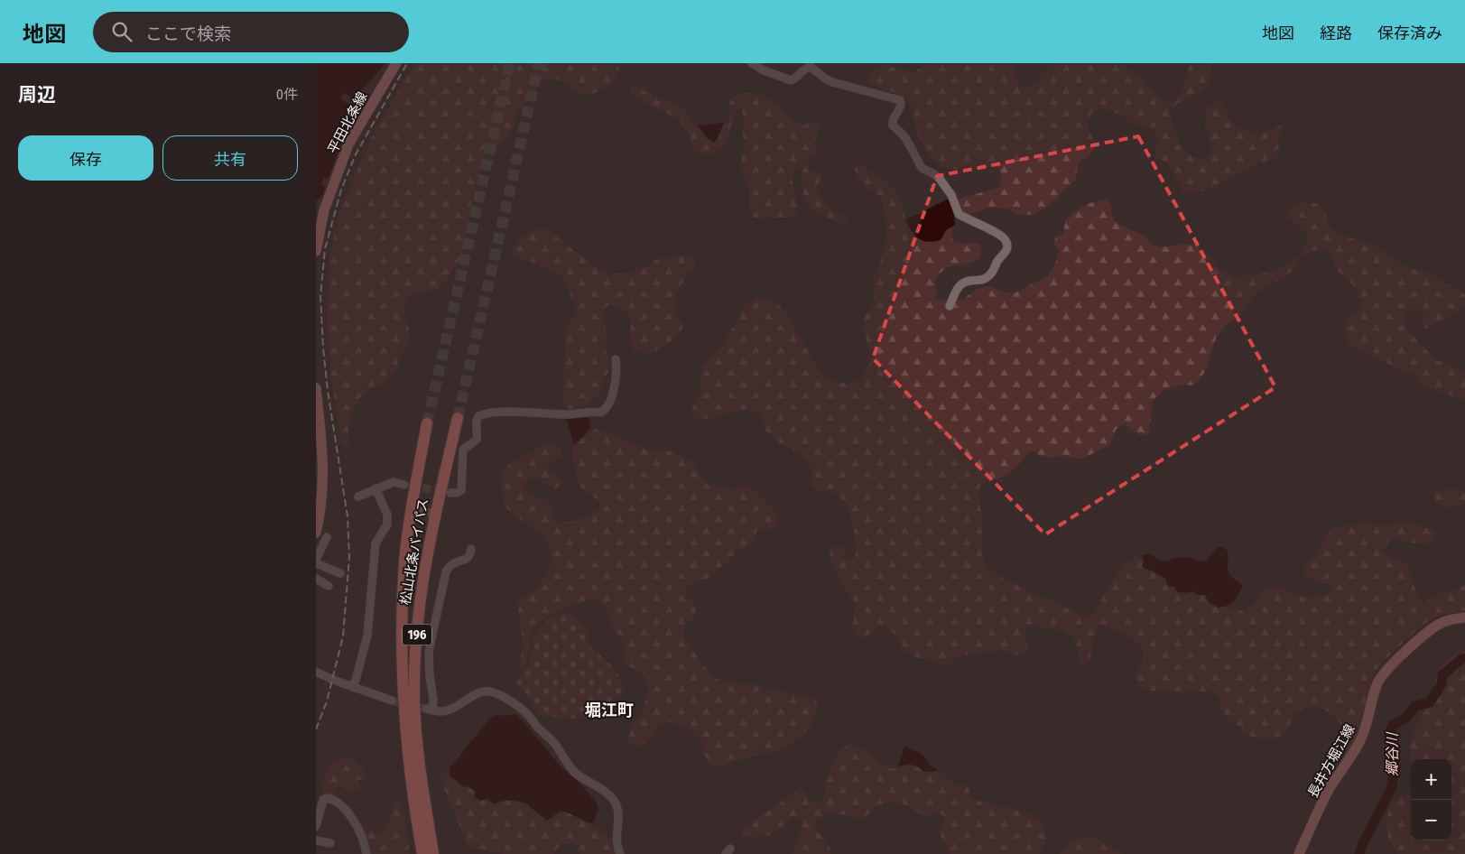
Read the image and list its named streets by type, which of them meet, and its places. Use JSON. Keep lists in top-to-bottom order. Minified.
{"streets":{"highway":["松山北条バイパス","196"],"main road":["平田北条線","長井方堀江線"]},"districts":["堀江町"],"water":["郷谷川"],"page":{"header":"地図","search":"ここで検索","nav":["地図","経路","保存済み"],"heading":["周辺","0件"],"buttons":["保存","共有"],"map_buttons":["+","−"]}}
